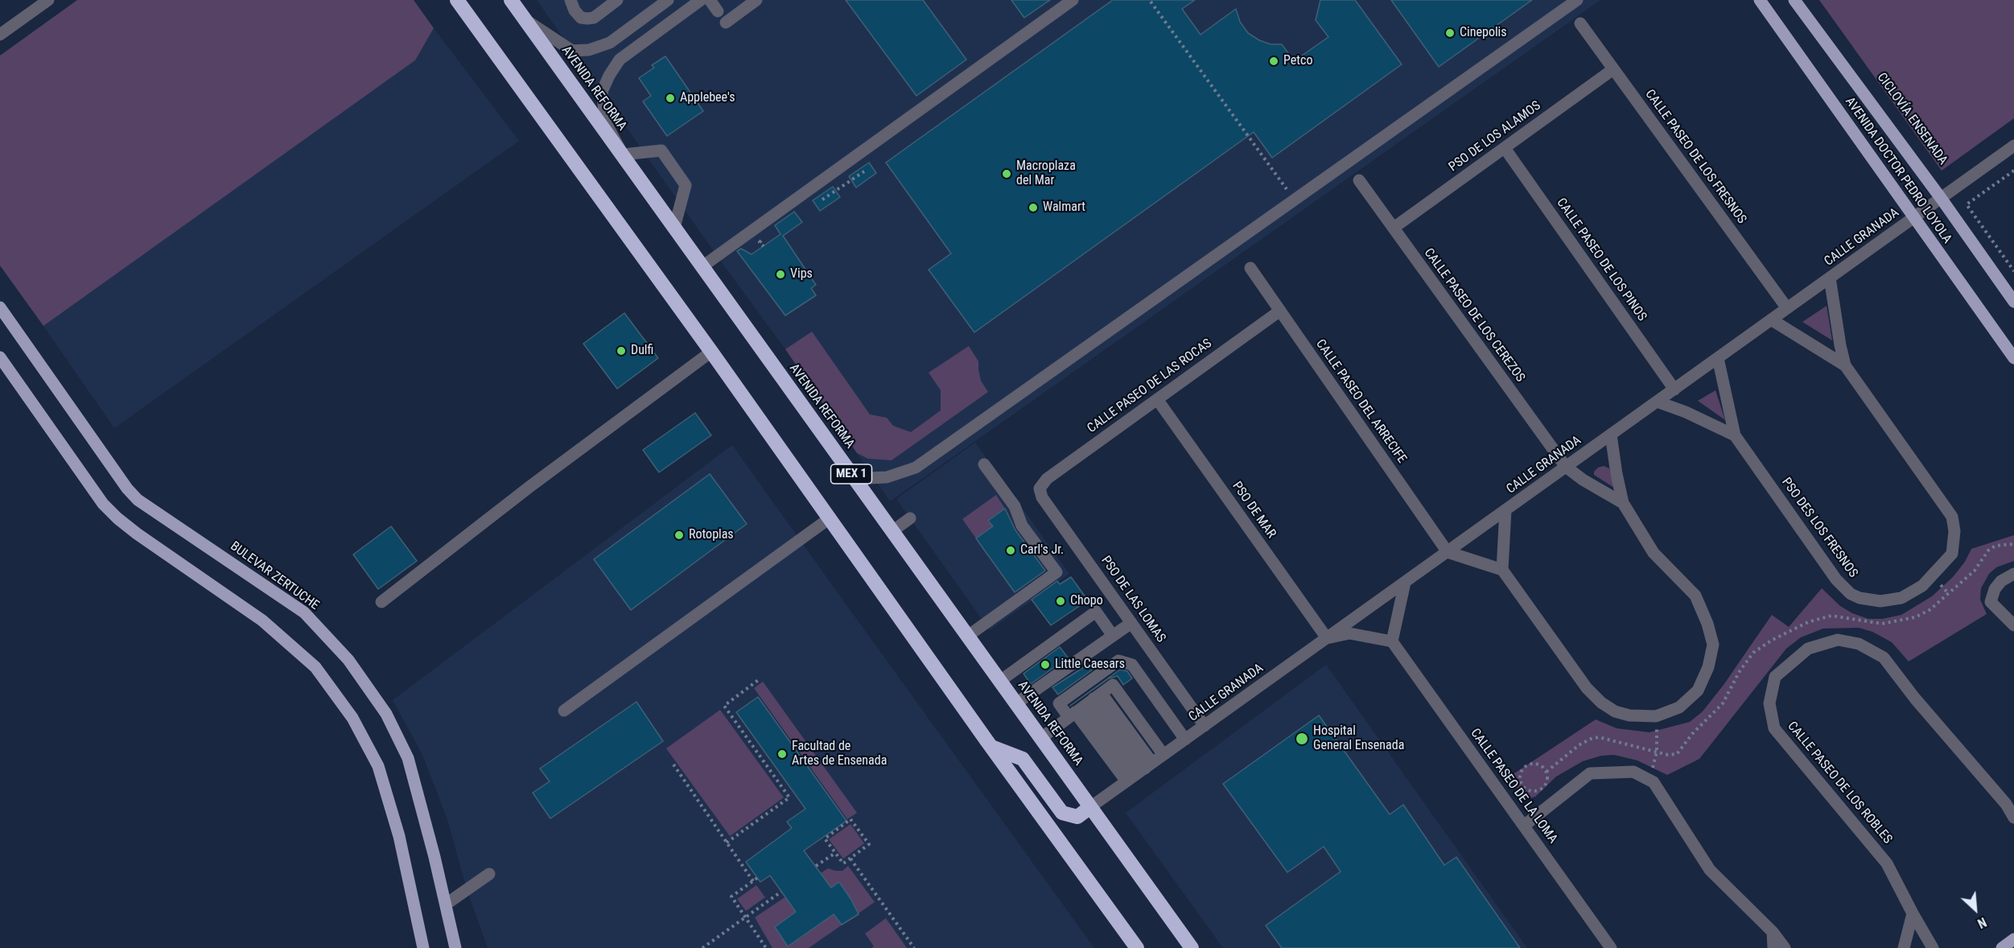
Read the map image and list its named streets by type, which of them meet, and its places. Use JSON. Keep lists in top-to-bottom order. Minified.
{"streets":{"highway":["AVENIDA REFORMA","MEX 1"],"main road":["AVENIDA DOCTOR PEDRO LOYOLA","BULEVAR ZERTUCHE"],"street":["PSO DE LOS ALAMOS","CALLE PASEO DE LOS FRESNOS","CALLE GRANADA","CALLE PASEO DE LOS PINOS","CALLE PASEO DE LOS CEREZOS","CALLE PASEO DE LAS ROCAS","CALLE PASEO DEL ARRECIFE","PSO DE MAR","PSO DES LOS FRESNOS","PSO DE LAS LOMAS","CALLE PASEO DE LOS ROBLES","CALLE PASEO DE LA LOMA"]},"crossings":[["AVENIDA REFORMA","CALLE GRANADA"],["PSO DE LOS ALAMOS","CALLE PASEO DE LOS FRESNOS"],["PSO DE LOS ALAMOS","CALLE PASEO DE LOS PINOS"],["PSO DE LOS ALAMOS","CALLE PASEO DE LOS CEREZOS"],["CALLE PASEO DE LOS FRESNOS","CALLE GRANADA"],["AVENIDA DOCTOR PEDRO LOYOLA","CALLE GRANADA"],["CALLE GRANADA","CALLE PASEO DE LOS PINOS"],["CALLE GRANADA","CALLE PASEO DE LOS CEREZOS"],["CALLE GRANADA","CALLE PASEO DEL ARRECIFE"],["CALLE GRANADA","PSO DE MAR"],["CALLE GRANADA","PSO DE LAS LOMAS"],["CALLE PASEO DE LAS ROCAS","CALLE PASEO DEL ARRECIFE"],["CALLE PASEO DE LAS ROCAS","PSO DE MAR"],["CALLE PASEO DE LAS ROCAS","PSO DE LAS LOMAS"]],"places":["Cinepolis","Petco","Applebee's","Macroplaza del Mar","Walmart","Vips","Dulfi","Rotoplas","Carl's Jr.","Chopo","Little Caesars","Hospital General Ensenada","Facultad de Artes de Ensenada"],"north":"bottom right"}
